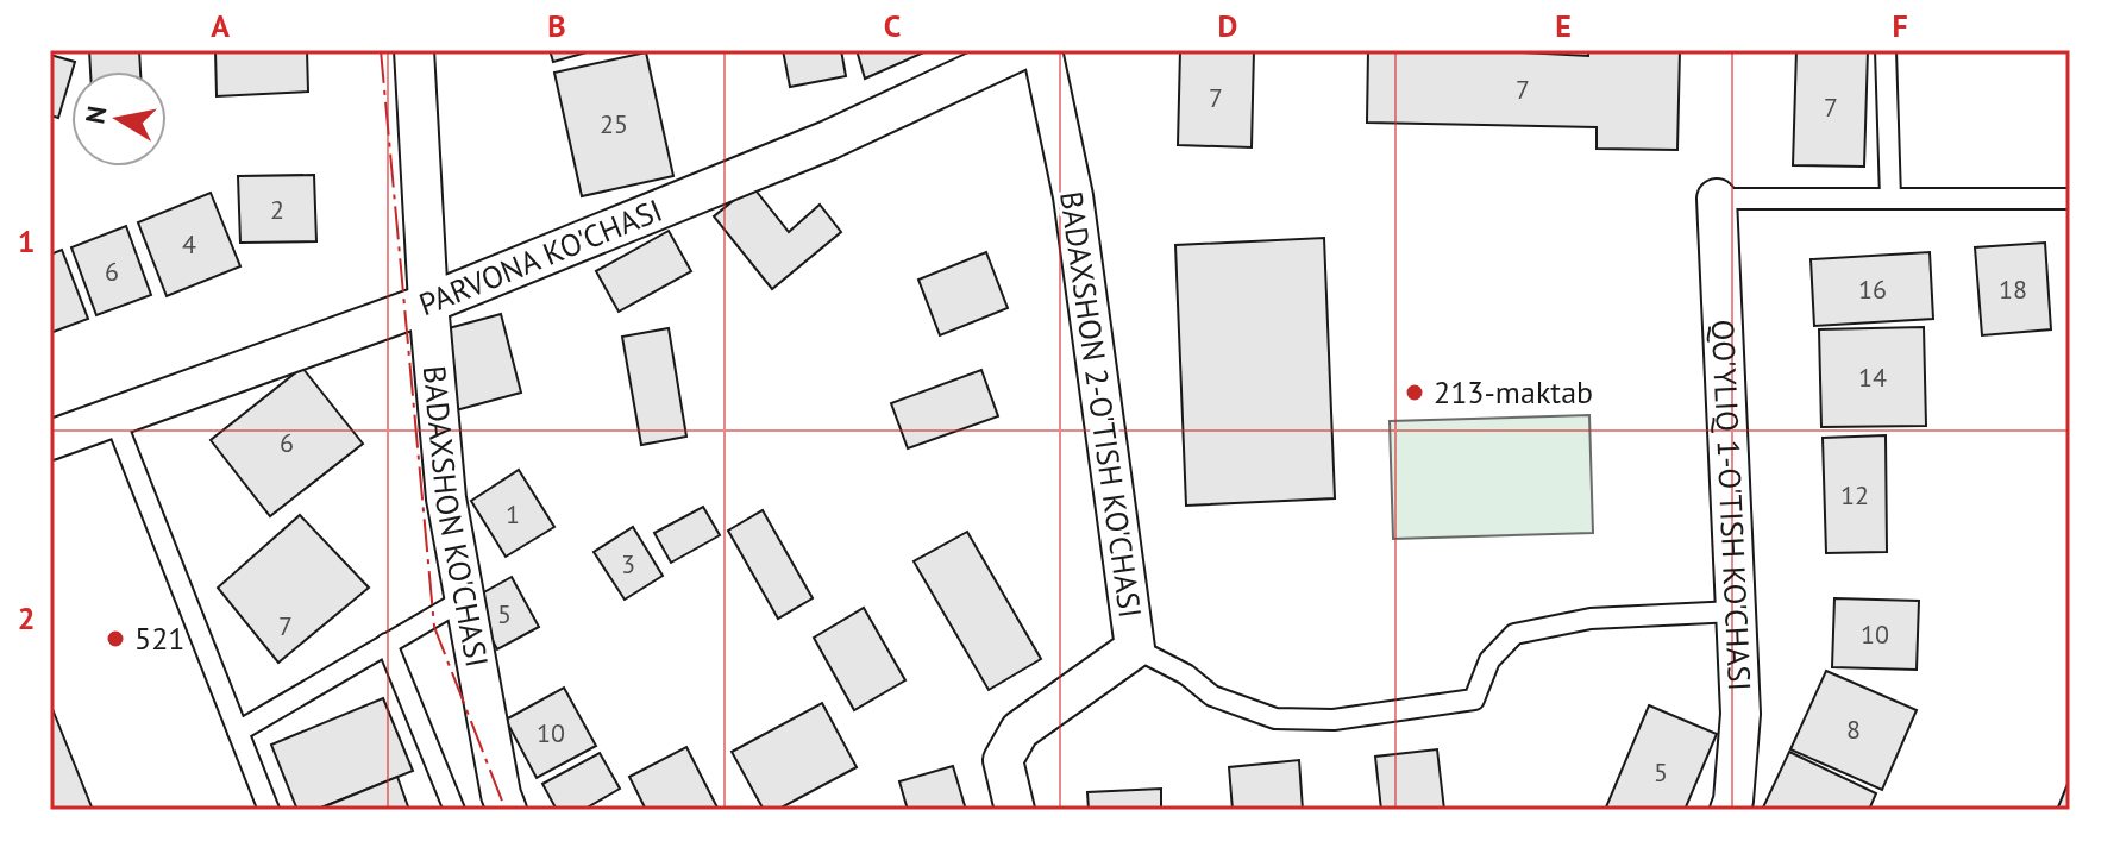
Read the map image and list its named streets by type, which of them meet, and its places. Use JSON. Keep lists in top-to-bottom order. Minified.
{"streets":{"street":["PARVONA KO'CHASI","BADAXSHON 2-O'TISH KO'CHASI","QO'YLIQ 1-O'TISH KO'CHASI","BADAXSHON KO'CHASI"]},"crossings":[["PARVONA KO'CHASI","BADAXSHON KO'CHASI"]],"places":["213-maktab","521"],"house_numbers":["7","7","7","25","2","4","6","16","18","14","6","12","1","3","5","7","10","8","10","5"],"north":"left","grid":{"columns":["A","B","C","D","E","F"],"rows":["1","2"]}}
